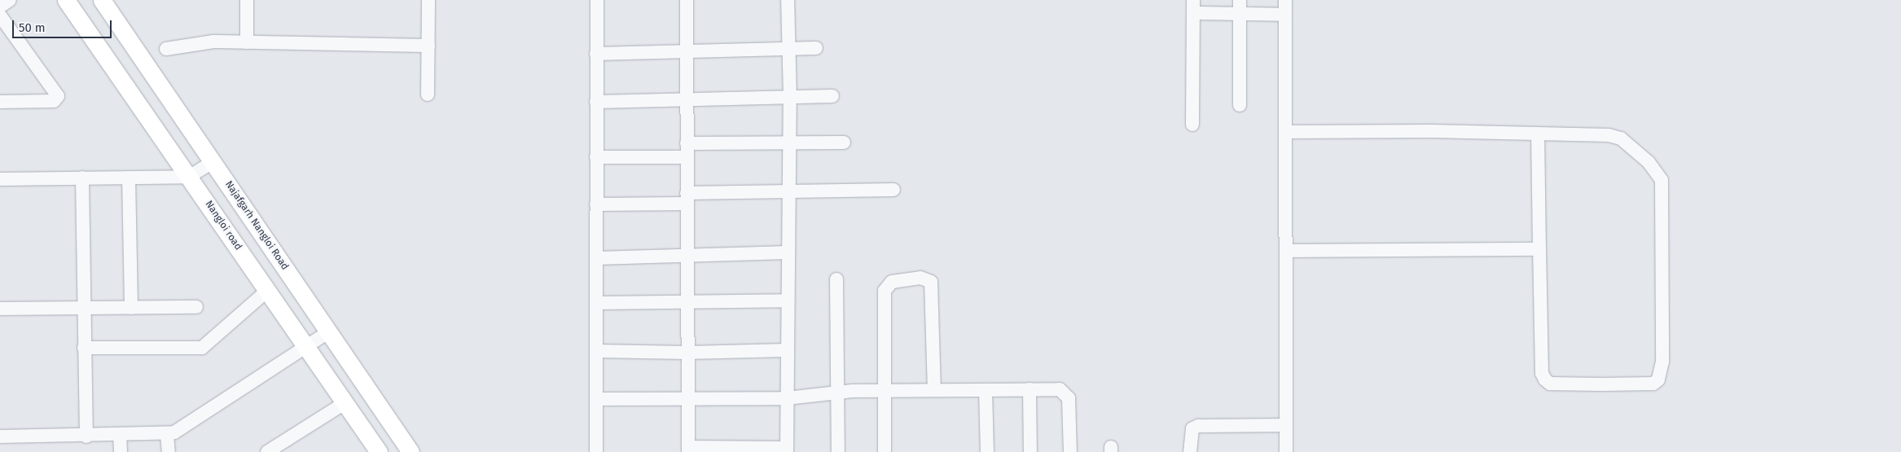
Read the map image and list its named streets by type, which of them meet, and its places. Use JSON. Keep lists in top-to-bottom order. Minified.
{"streets":{"main road":["Nangloi road","Najafgarh Nangloi Road"]},"scale_bar":"50 m"}
